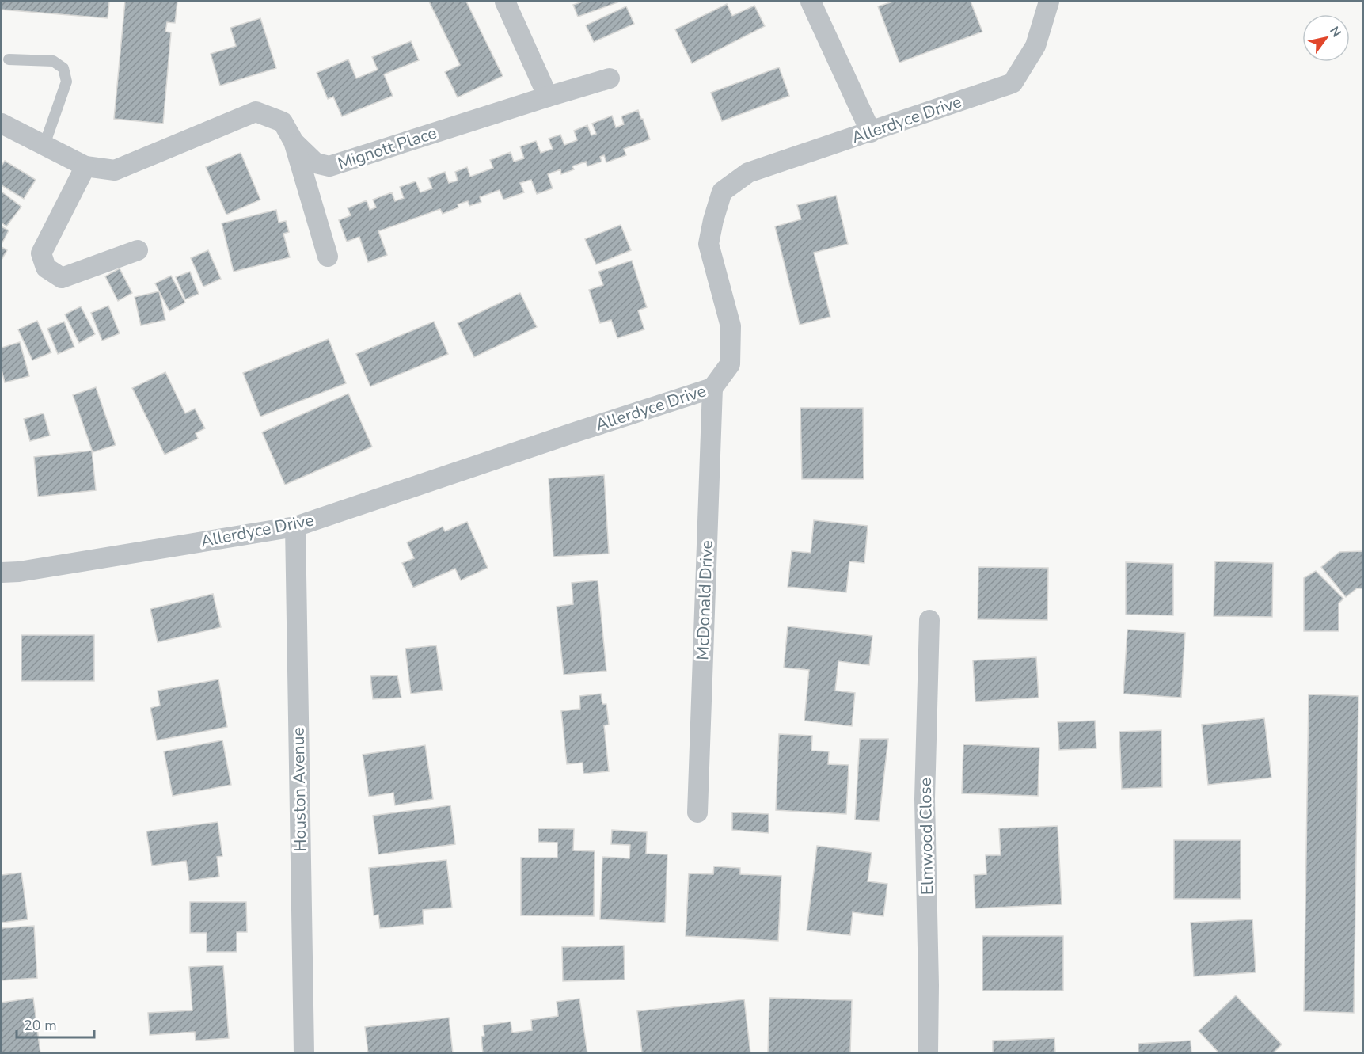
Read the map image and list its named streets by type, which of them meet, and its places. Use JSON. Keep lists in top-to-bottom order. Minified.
{"streets":{"street":["Allerdyce Drive","Mignott Place","McDonald Drive","Houston Avenue","Elmwood Close"]},"crossings":[["Allerdyce Drive","McDonald Drive"],["Allerdyce Drive","Houston Avenue"]],"scale_bar":"20 m","north":"top right"}
